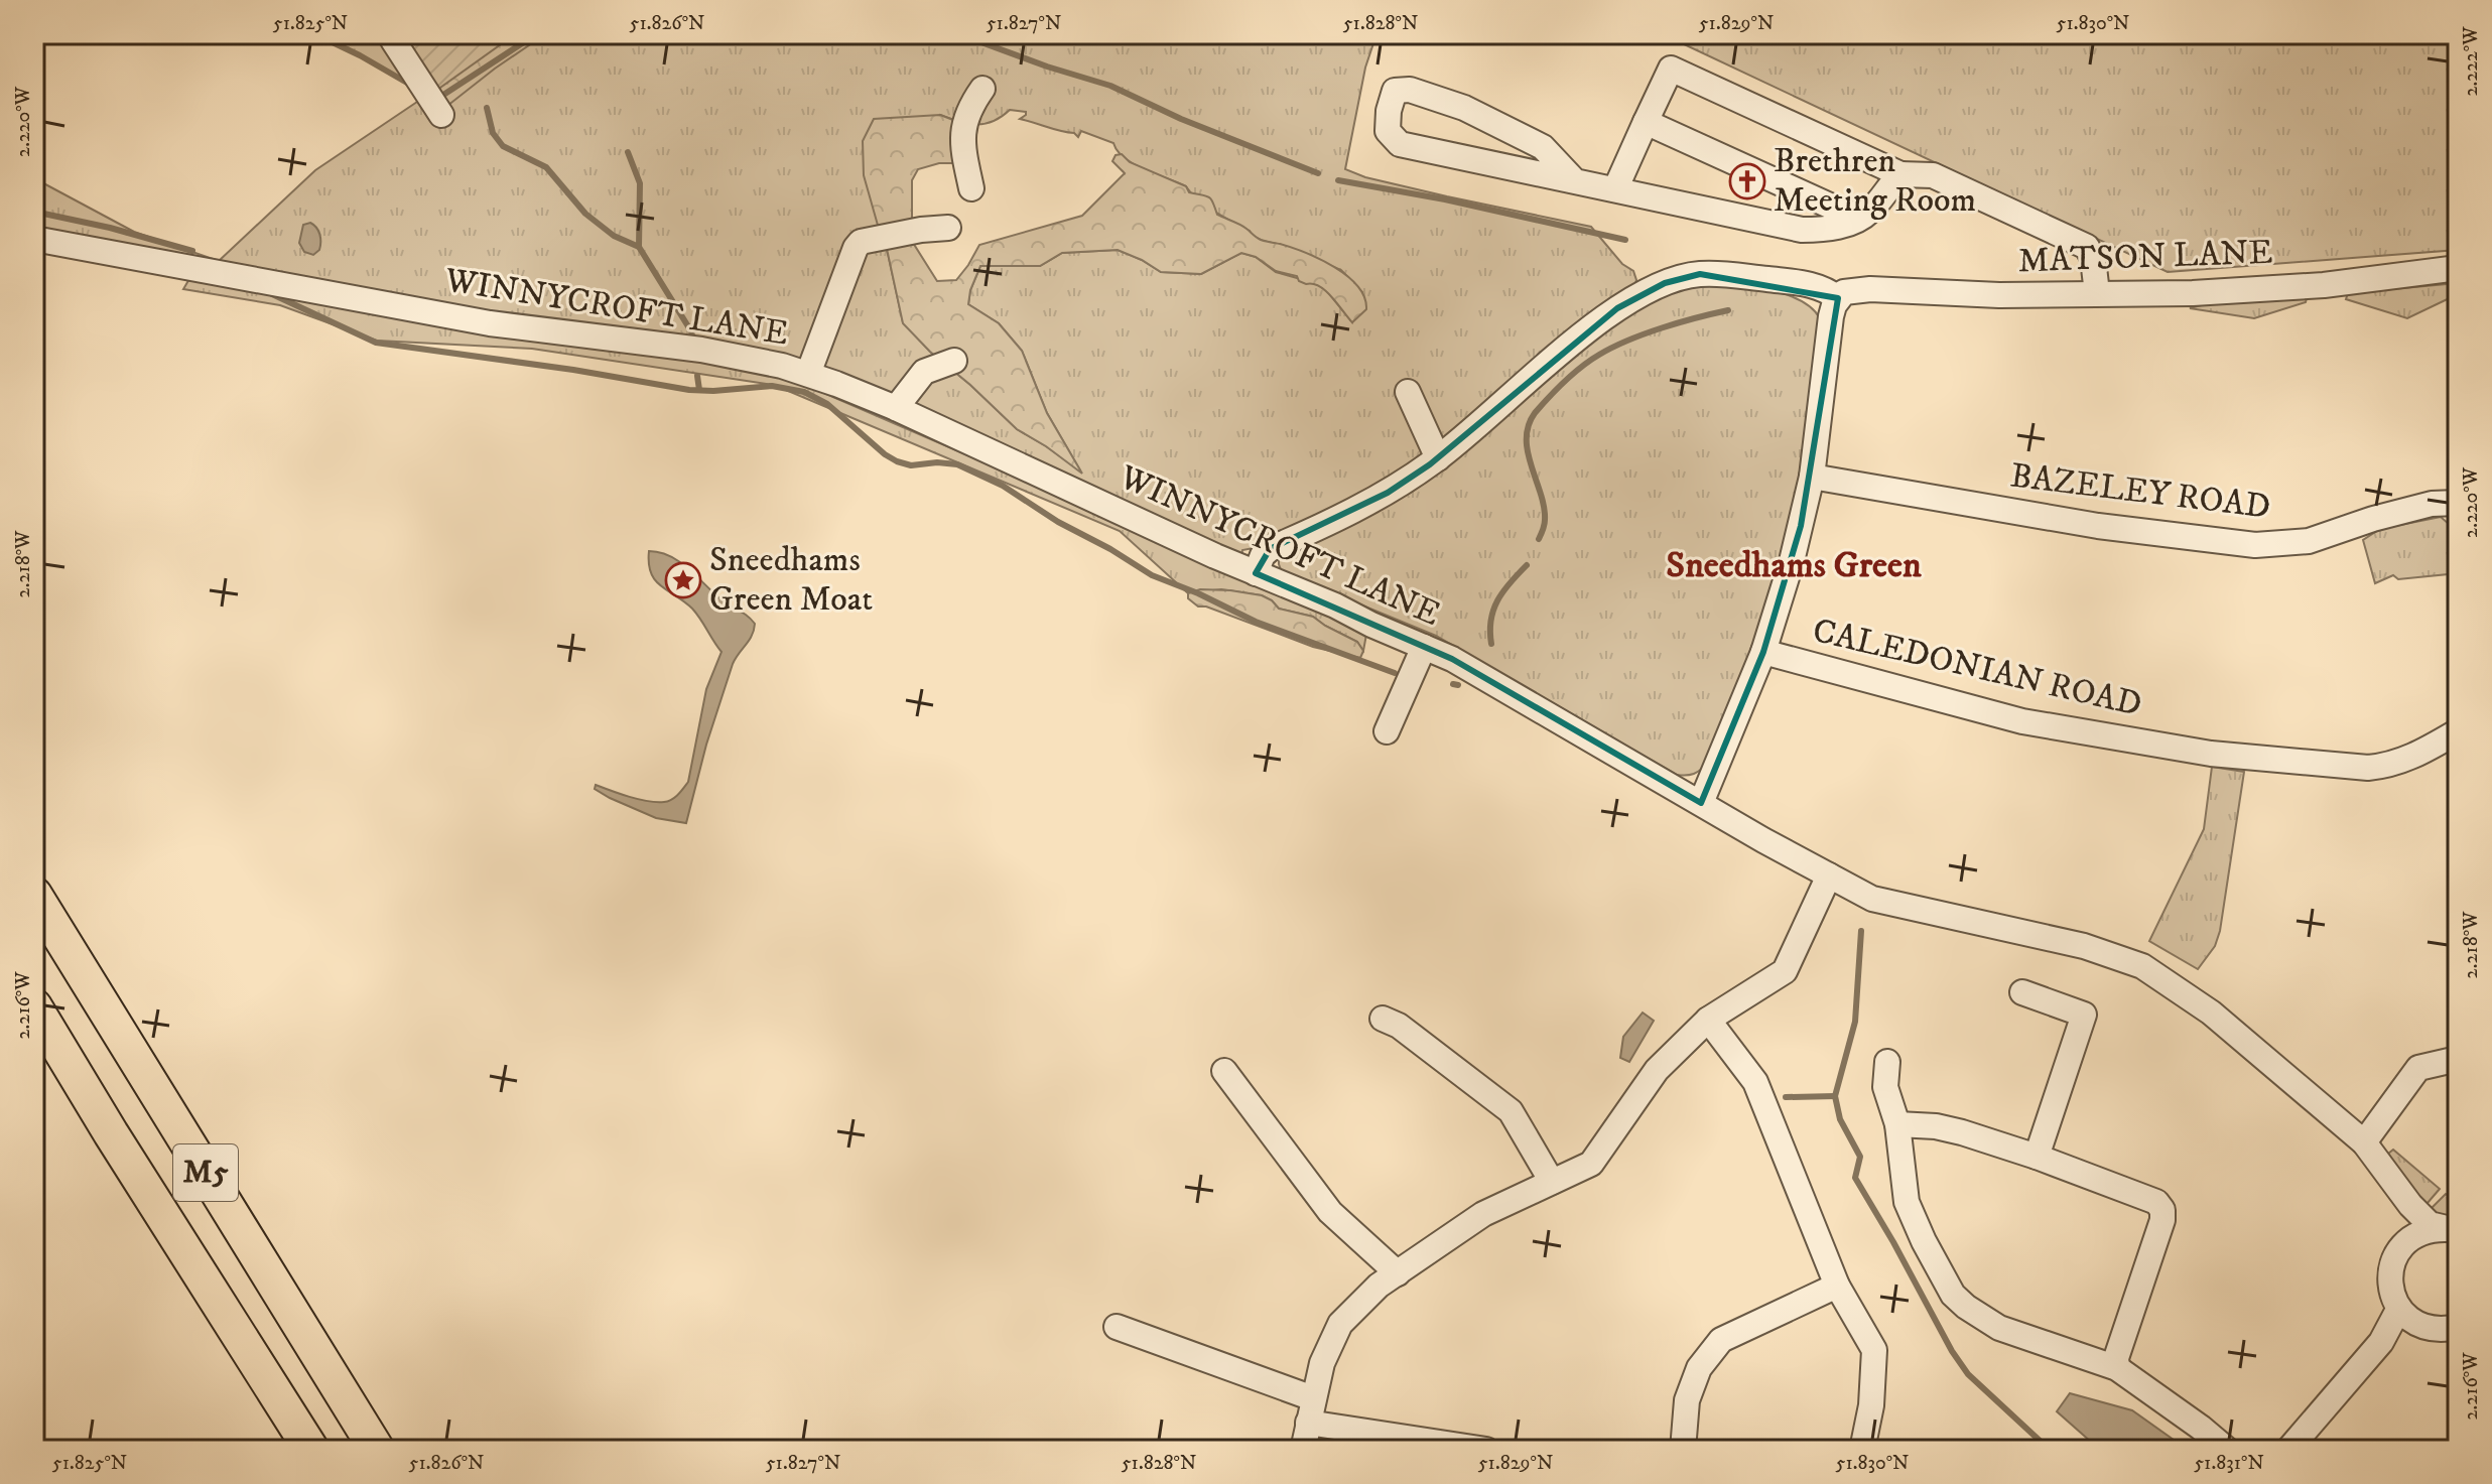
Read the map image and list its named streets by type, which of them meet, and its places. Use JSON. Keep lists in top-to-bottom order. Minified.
{"streets":{"highway":["M5"],"street":["MATSON LANE","WINNYCROFT LANE","BAZELEY ROAD","CALEDONIAN ROAD"]},"districts":["Sneedhams Green"],"places":{"church":["Brethren Meeting Room"],"place":["Sneedhams Green Moat"]},"coordinates":["51.825°N","51.826°N","51.827°N","51.828°N","51.829°N","51.830°N","2.222°W","2.220°W","2.218°W","2.216°W","51.831°N"]}
